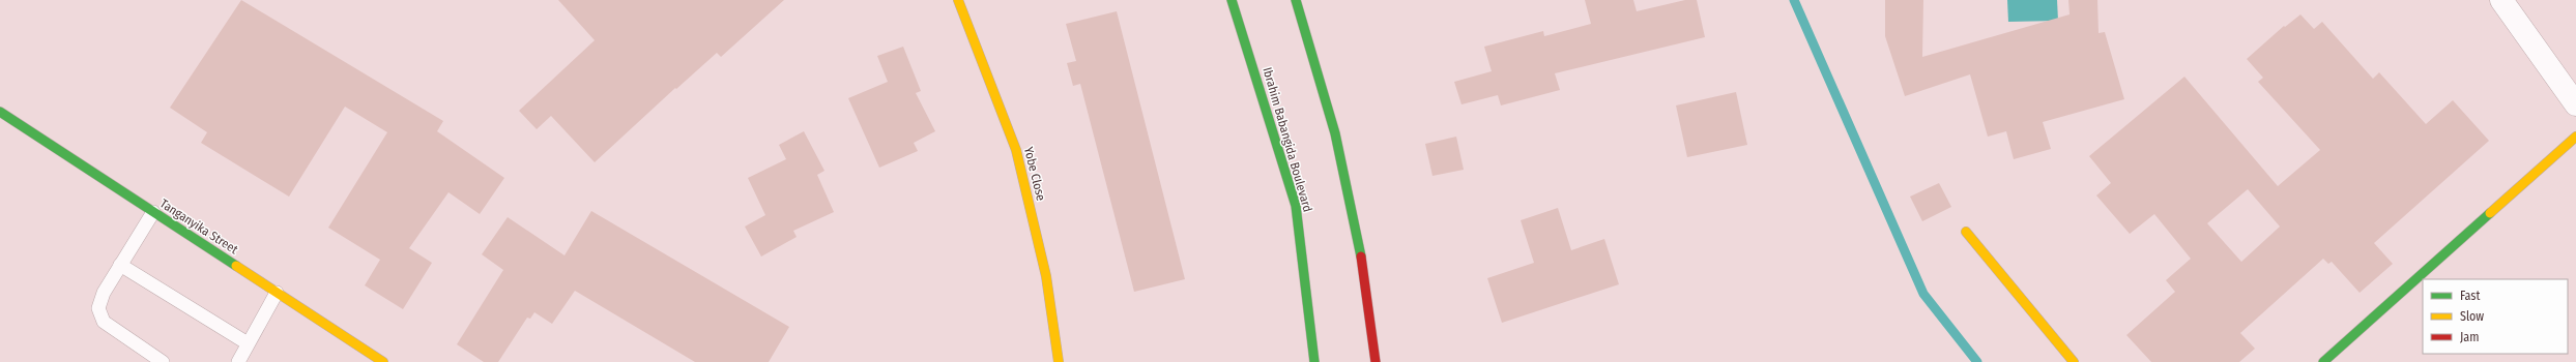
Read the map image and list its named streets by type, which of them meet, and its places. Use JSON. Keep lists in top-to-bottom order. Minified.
{"streets":{"street":["Ibrahim Babangida Boulevard","Yobe Close","Tanganyika Street"]},"legend":["Fast","Slow","Jam"]}
